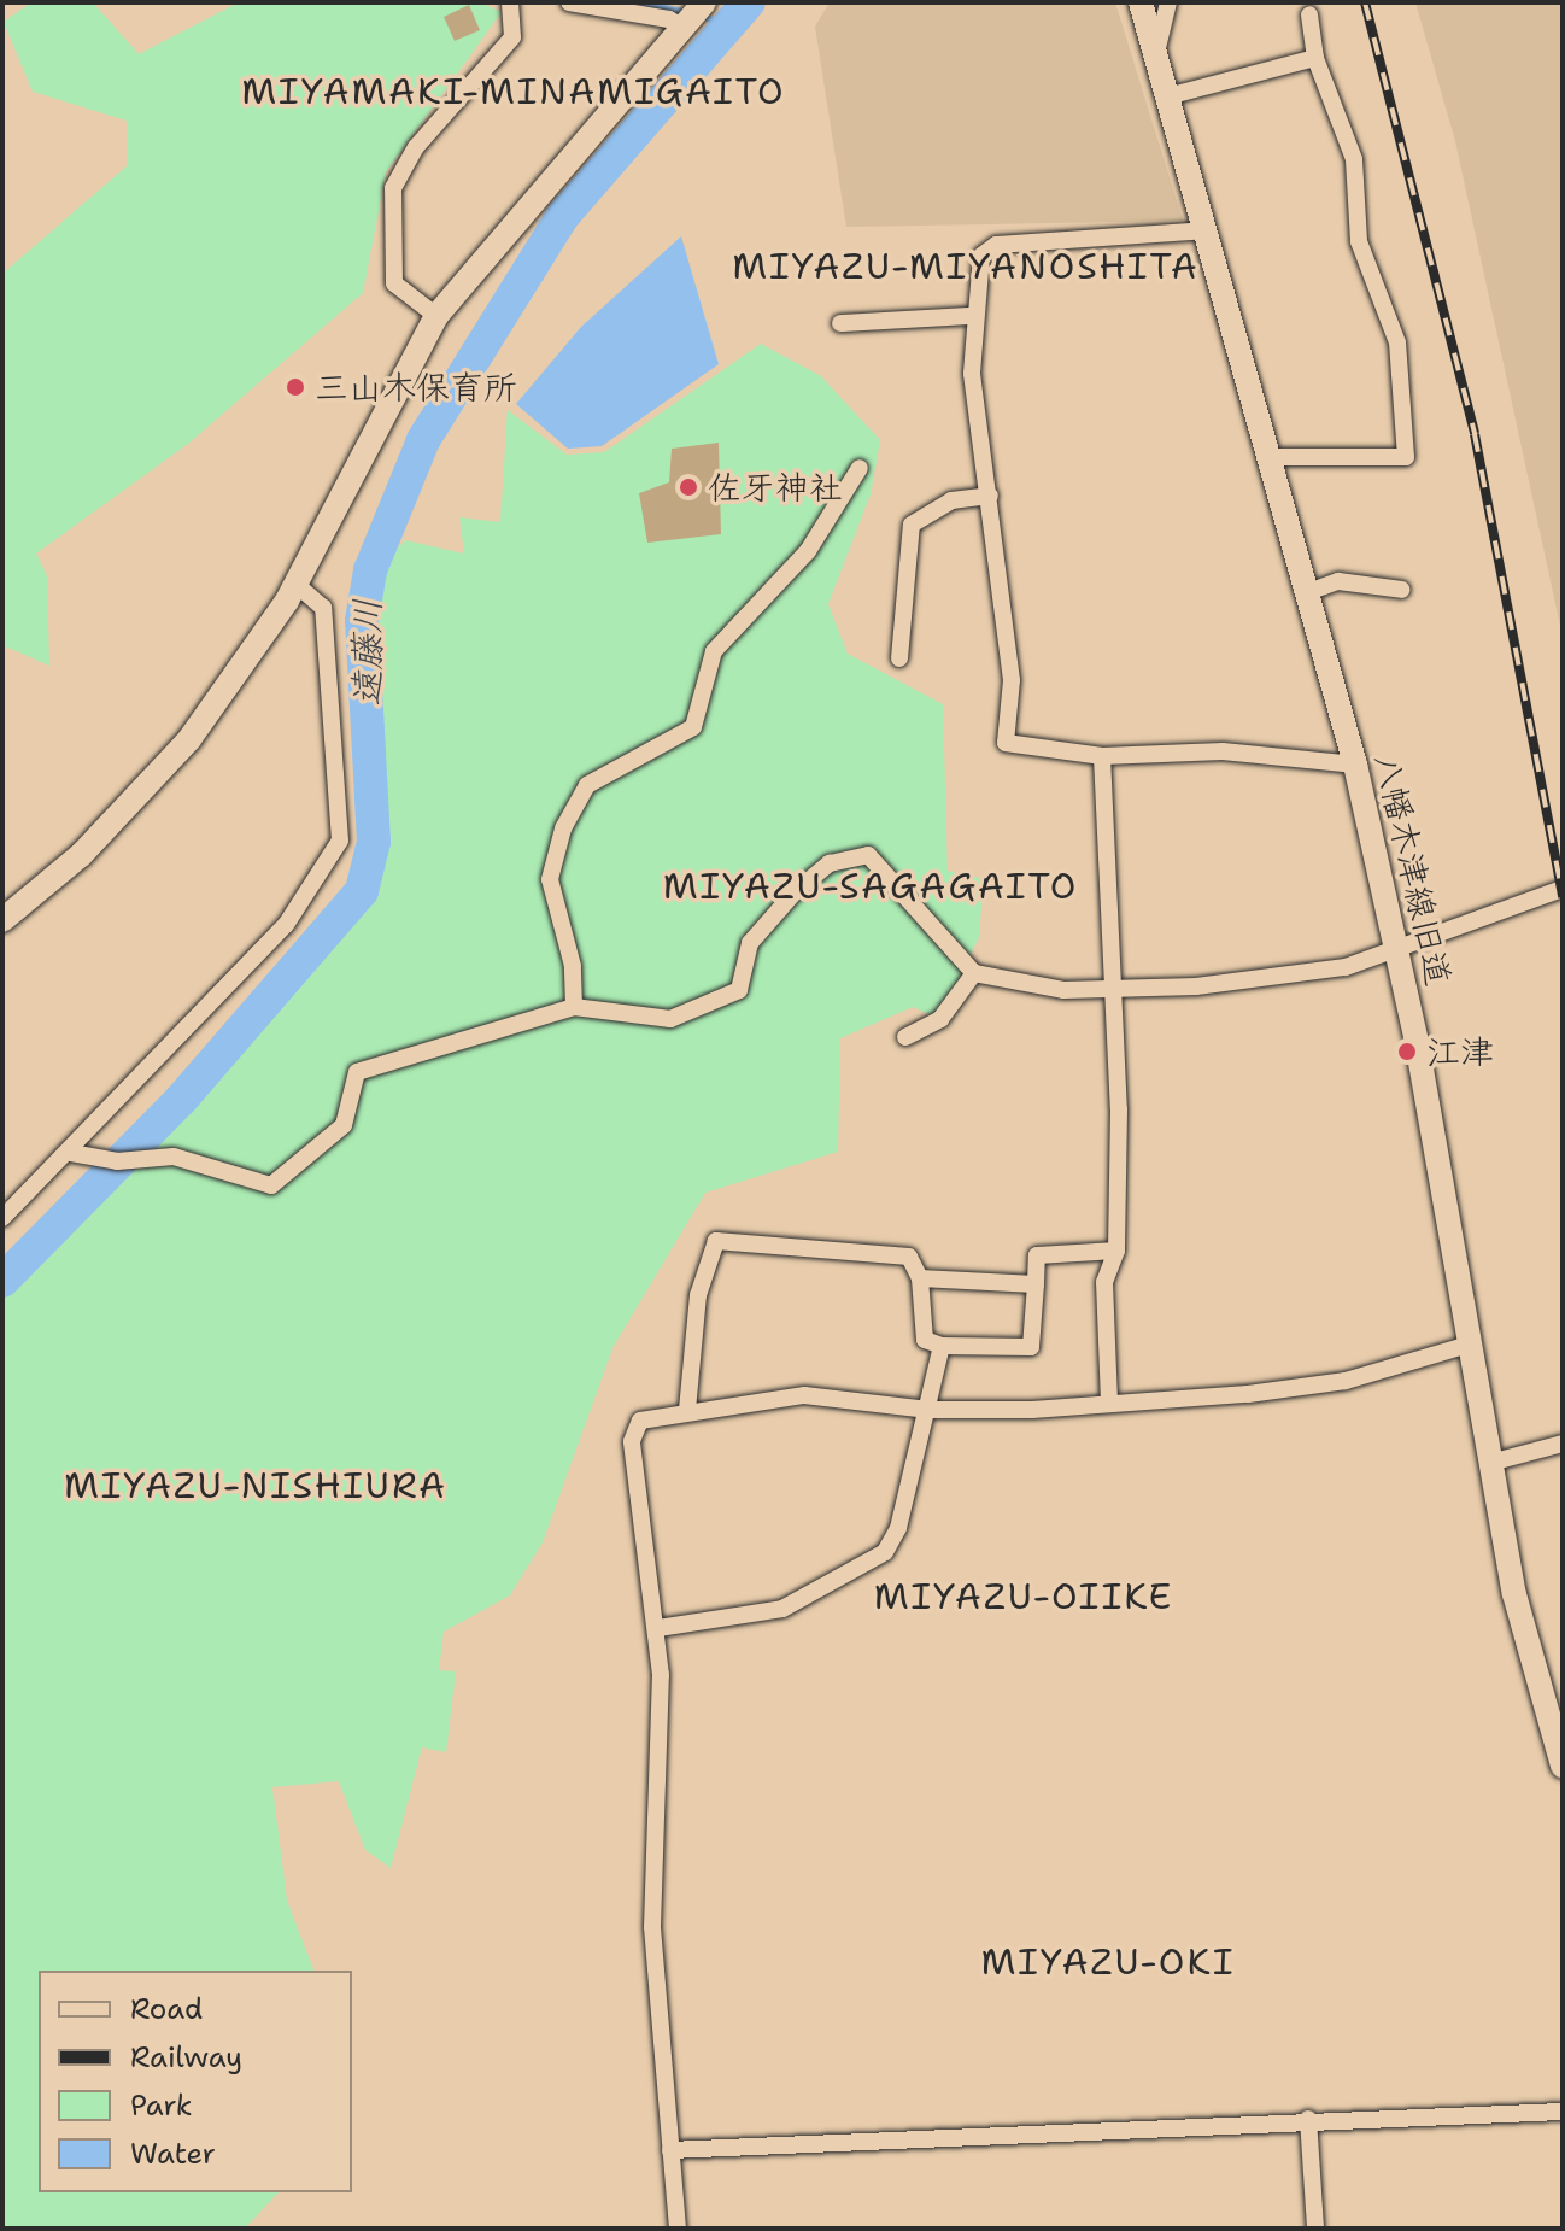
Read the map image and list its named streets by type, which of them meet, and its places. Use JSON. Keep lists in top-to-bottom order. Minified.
{"streets":{"street":["八幡木津線旧道"]},"districts":["MIYAMAKI-MINAMIGAITO","MIYAZU-MIYANOSHITA","MIYAZU-SAGAGAITO","MIYAZU-NISHIURA","MIYAZU-OIIKE","MIYAZU-OKI"],"water":["遠藤川"],"places":["三山木保育所","佐牙神社","江津"],"legend":["Road","Railway","Park","Water"]}
